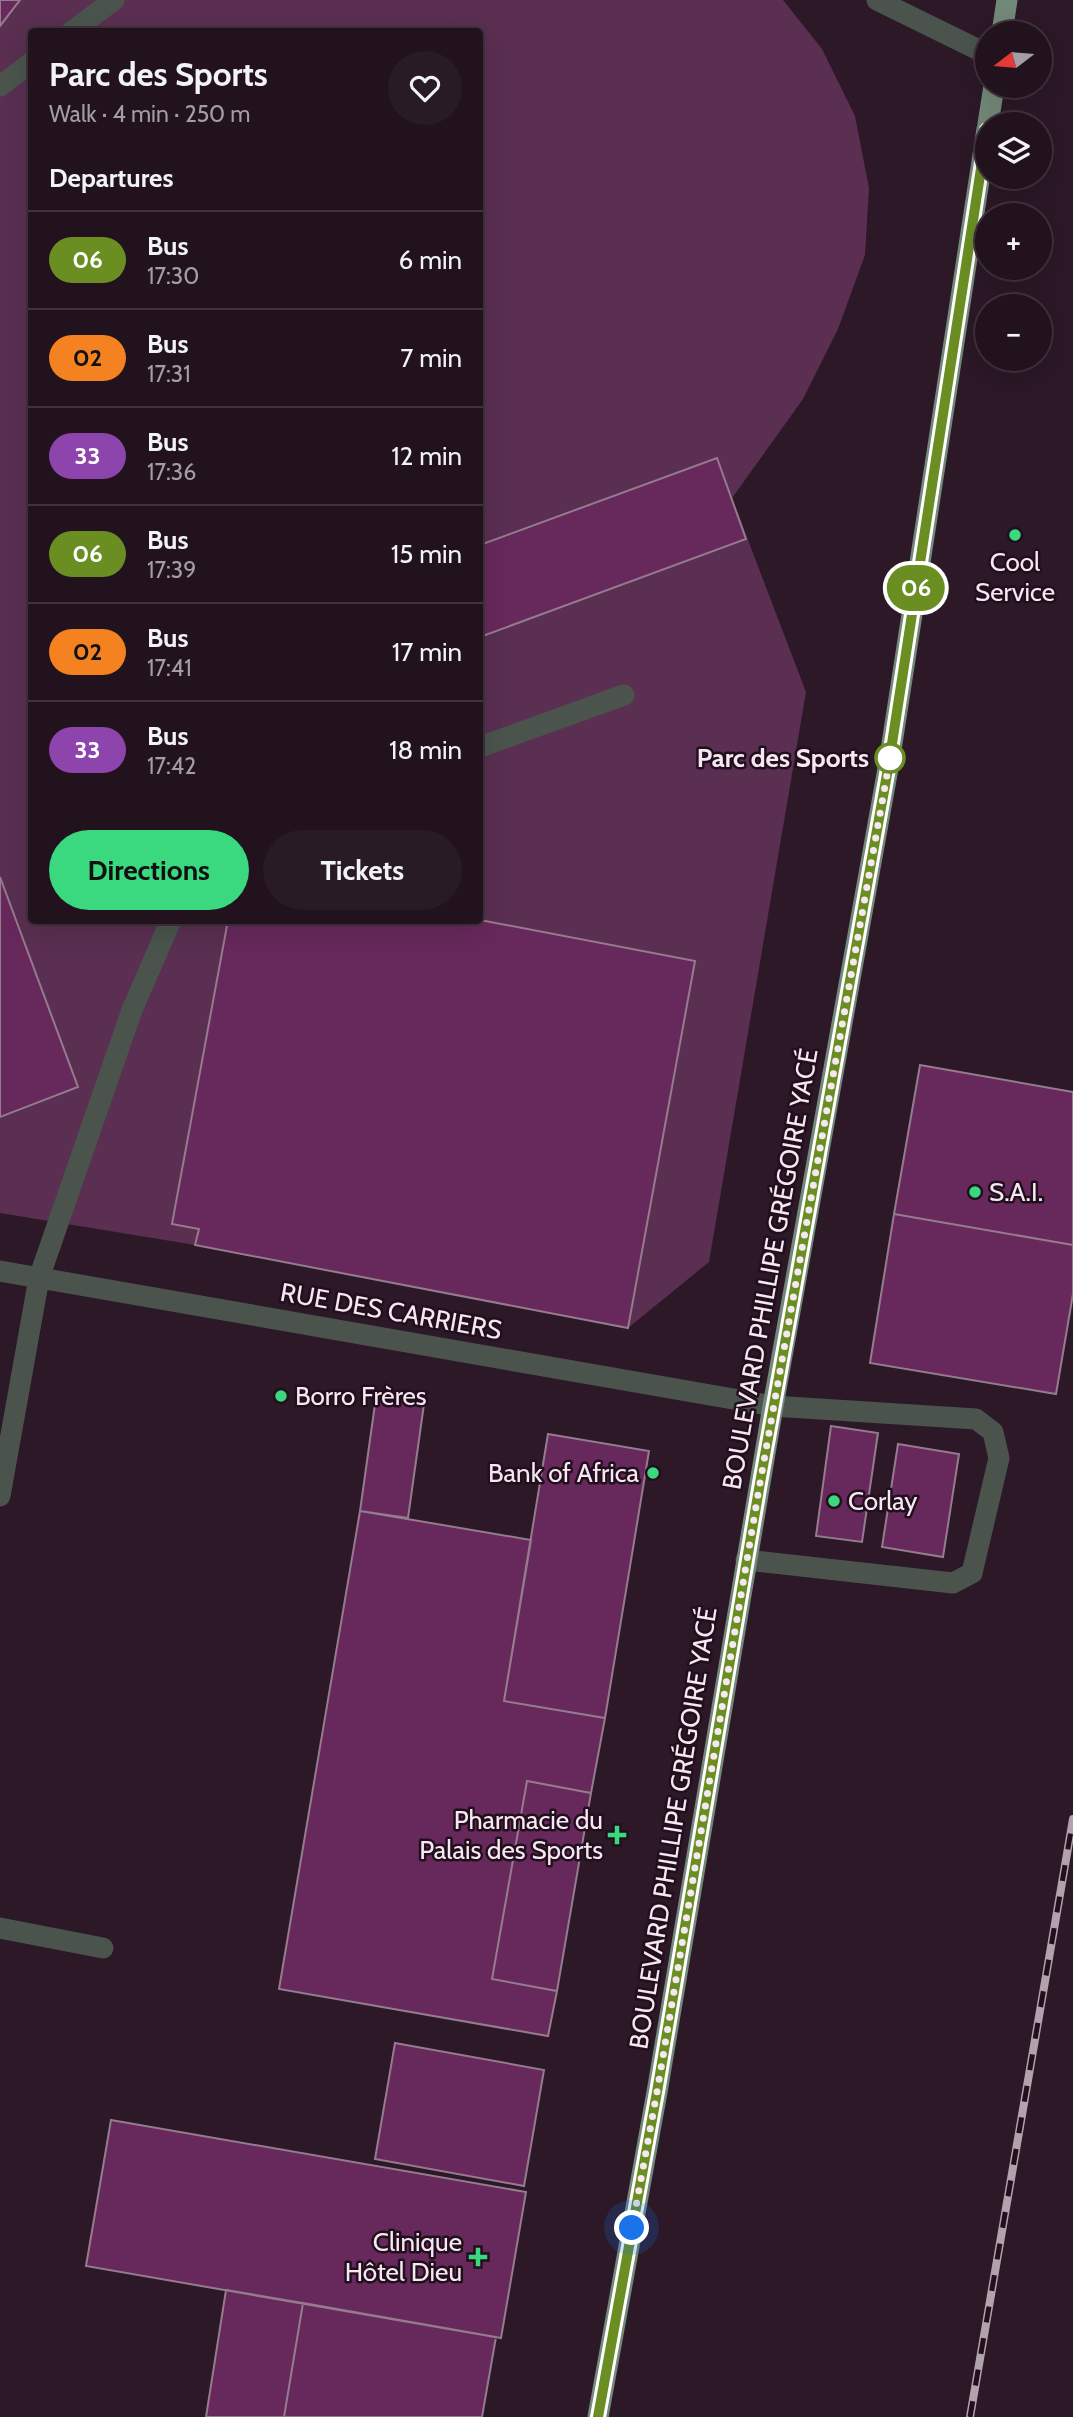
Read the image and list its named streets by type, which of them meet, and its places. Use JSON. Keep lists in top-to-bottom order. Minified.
{"streets":{"main road":["BOULEVARD PHILLIPE GRÉGOIRE YACÉ"],"street":["RUE DES CARRIERS"]},"crossings":[["BOULEVARD PHILLIPE GRÉGOIRE YACÉ","RUE DES CARRIERS"]],"places":{"other":["Cool Service","Parc des Sports","S.A.I.","Borro Frères","Bank of Africa","Corlay"],"health":["Pharmacie du Palais des Sports","Clinique Hôtel Dieu"]},"lines":["bus line 06"],"north":"left","page":{"on_map":"06","map_buttons":["+","−"],"heading":[["Parc des Sports","Walk · 4 min · 250 m"],"Departures"],"list":[{"mark":"06","name":"Bus","note":"17:30","value":"6 min"},{"mark":"02","name":"Bus","note":"17:31","value":"7 min"},{"mark":"33","name":"Bus","note":"17:36","value":"12 min"},{"mark":"06","name":"Bus","note":"17:39","value":"15 min"},{"mark":"02","name":"Bus","note":"17:41","value":"17 min"},{"mark":"33","name":"Bus","note":"17:42","value":"18 min"}],"buttons":["Directions","Tickets"]}}
